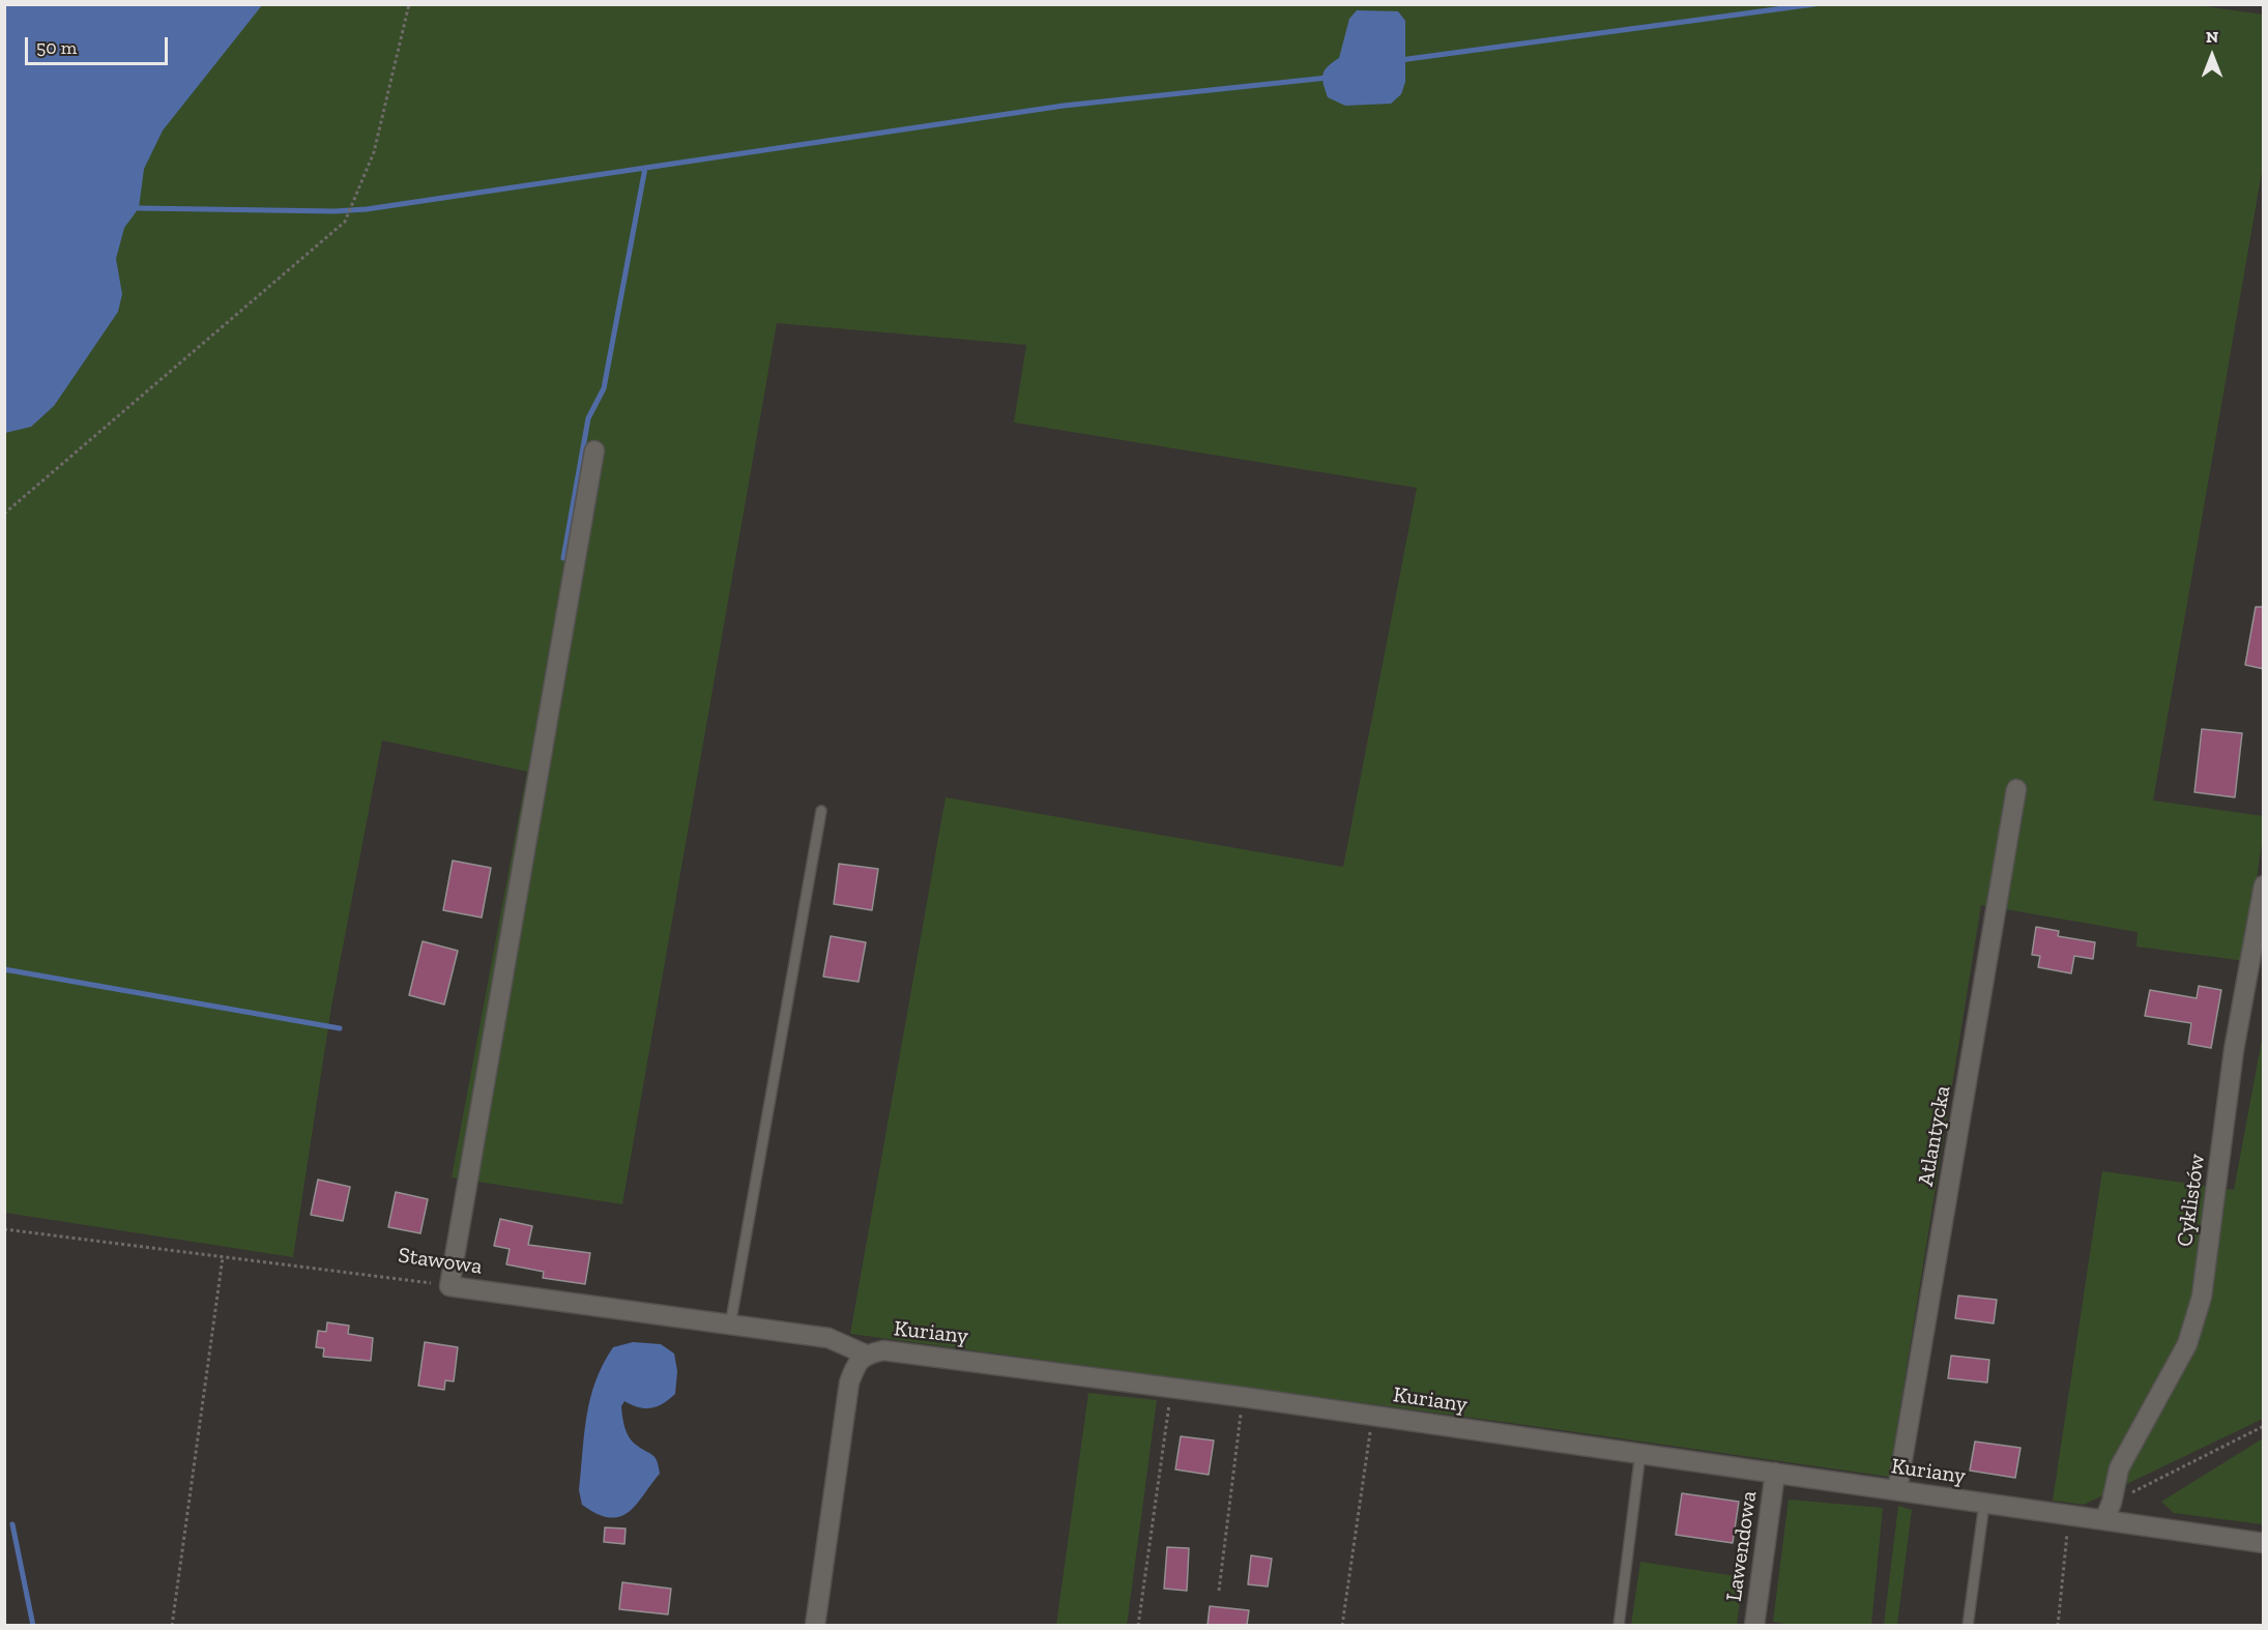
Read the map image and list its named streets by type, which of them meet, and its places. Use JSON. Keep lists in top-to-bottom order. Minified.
{"streets":{"street":["Atlantycka","Cyklistów","Stawowa","Kuriany","Lawendowa"]},"crossings":[["Atlantycka","Kuriany"],["Cyklistów","Kuriany"],["Stawowa","Kuriany"],["Kuriany","Lawendowa"]],"scale_bar":"50 m","north":"top"}
